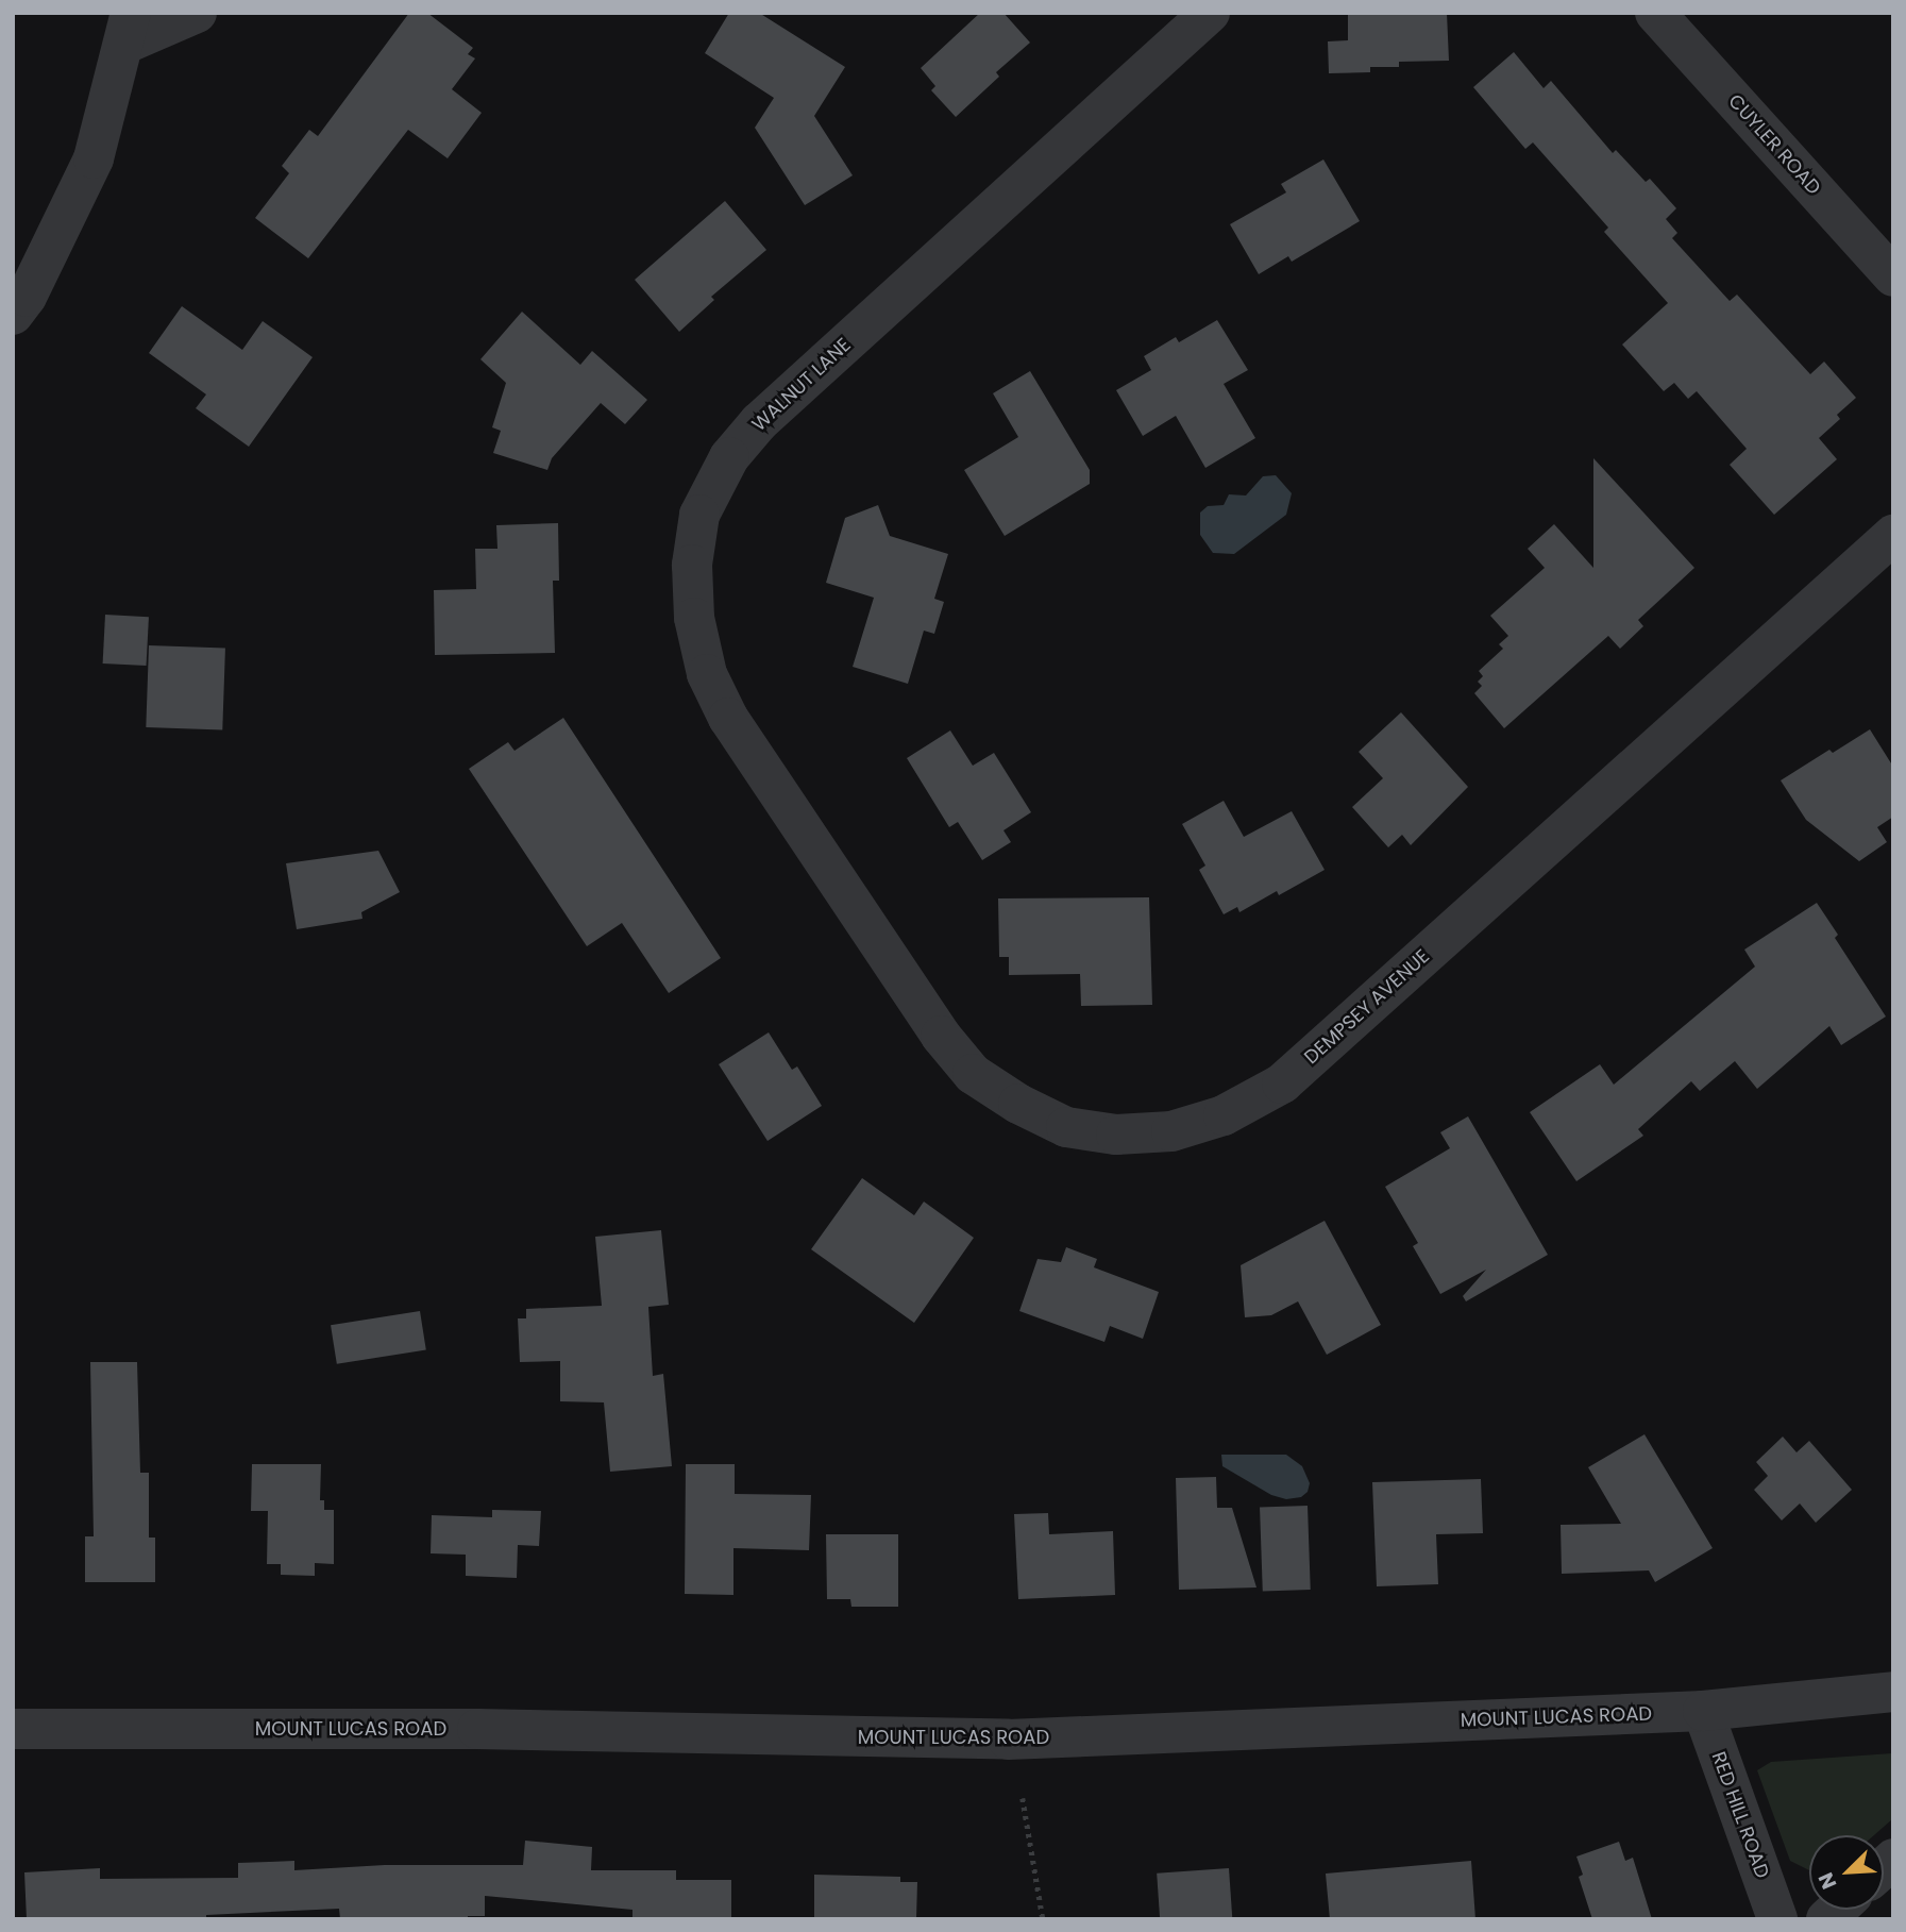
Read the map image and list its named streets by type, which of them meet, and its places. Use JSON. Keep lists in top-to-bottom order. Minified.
{"streets":{"street":["CUYLER ROAD","WALNUT LANE","DEMPSEY AVENUE","MOUNT LUCAS ROAD","RED HILL ROAD"]},"crossings":[["WALNUT LANE","DEMPSEY AVENUE"],["MOUNT LUCAS ROAD","RED HILL ROAD"]],"north":"bottom left"}
